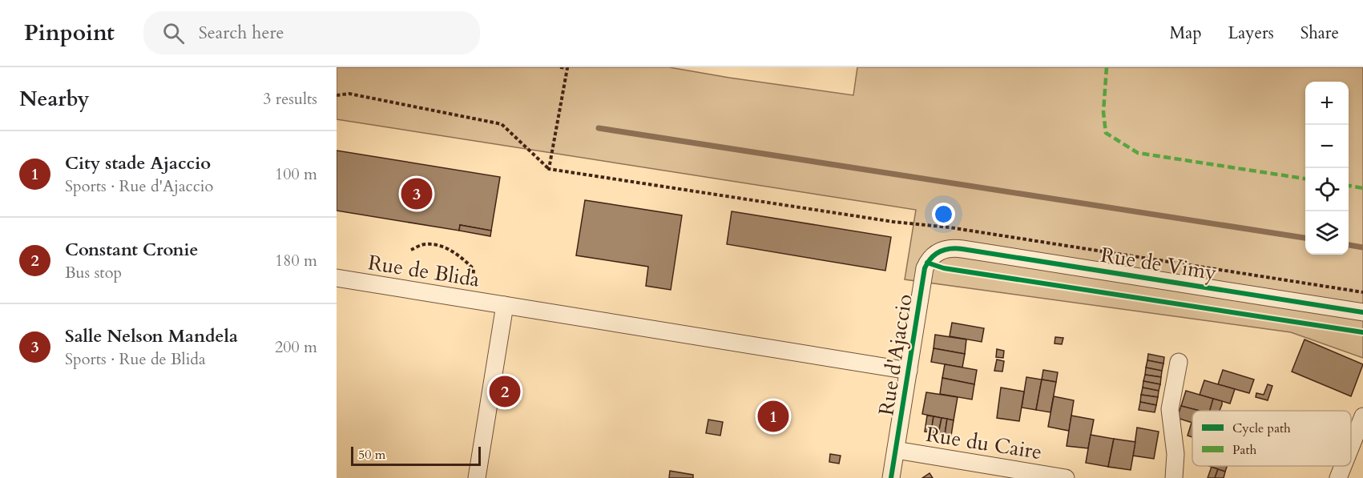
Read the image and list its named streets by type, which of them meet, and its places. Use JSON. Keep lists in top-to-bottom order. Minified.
{"streets":{"street":["Rue de Vimy","Rue de Blida","Rue d'Ajaccio","Rue du Caire"]},"crossings":[["Rue de Vimy","Rue d'Ajaccio"],["Rue de Blida","Rue d'Ajaccio"],["Rue d'Ajaccio","Rue du Caire"]],"legend":["Cycle path","Path"],"scale_bar":"50 m","page":{"header":"Pinpoint","search":"Search here","nav":["Map","Layers","Share"],"heading":["Nearby","3 results"],"map_buttons":["+","−"],"list":[{"mark":"1","name":"City stade Ajaccio","note":"Sports · Rue d'Ajaccio","value":"100 m"},{"mark":"2","name":"Constant Cronie","note":"Bus stop","value":"180 m"},{"mark":"3","name":"Salle Nelson Mandela","note":"Sports · Rue de Blida","value":"200 m"}],"pins":["3","2","1"],"scale":"50 m"}}
